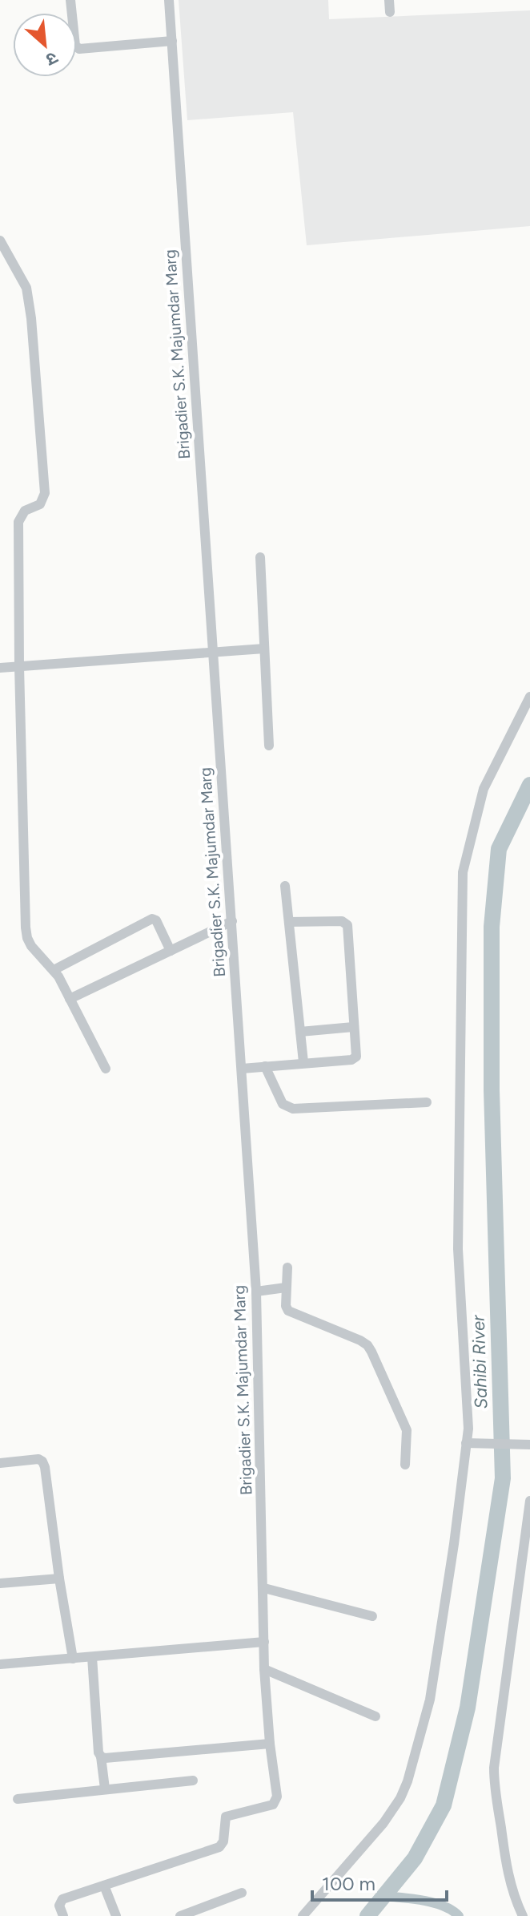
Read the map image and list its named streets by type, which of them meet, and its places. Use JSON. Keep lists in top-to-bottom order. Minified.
{"streets":{"street":["Brigadier S.K. Majumdar Marg"]},"water":["Sahibi River"],"scale_bar":"100 m","north":"bottom right"}
